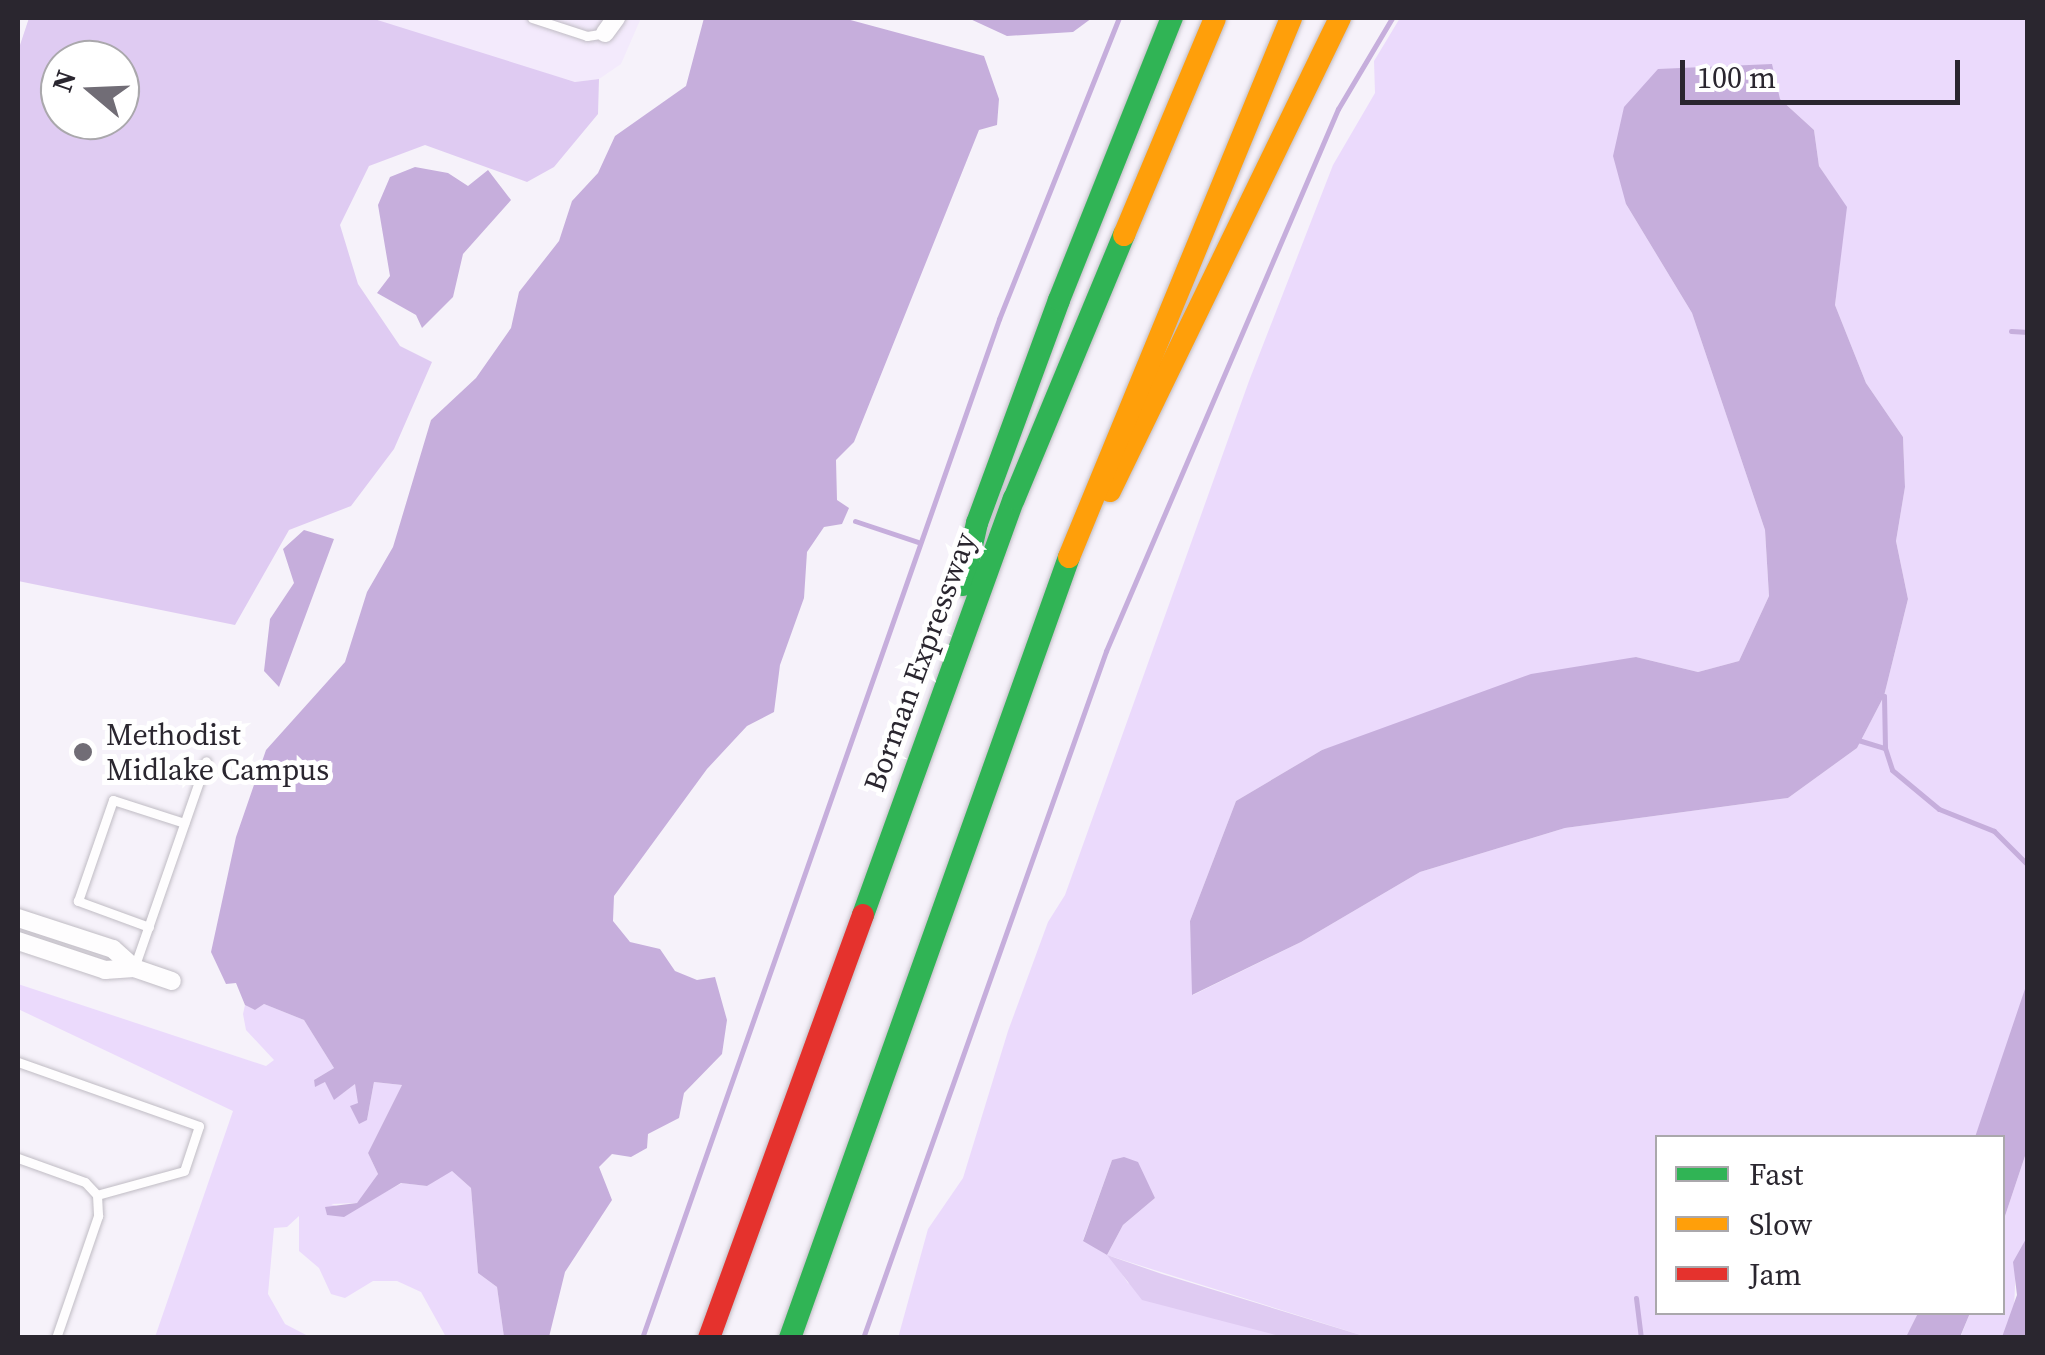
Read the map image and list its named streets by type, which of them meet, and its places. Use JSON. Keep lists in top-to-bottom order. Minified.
{"streets":{"highway":["Borman Expressway"]},"places":["Methodist Midlake Campus"],"legend":["Fast","Slow","Jam"],"scale_bar":"100 m","north":"left"}
